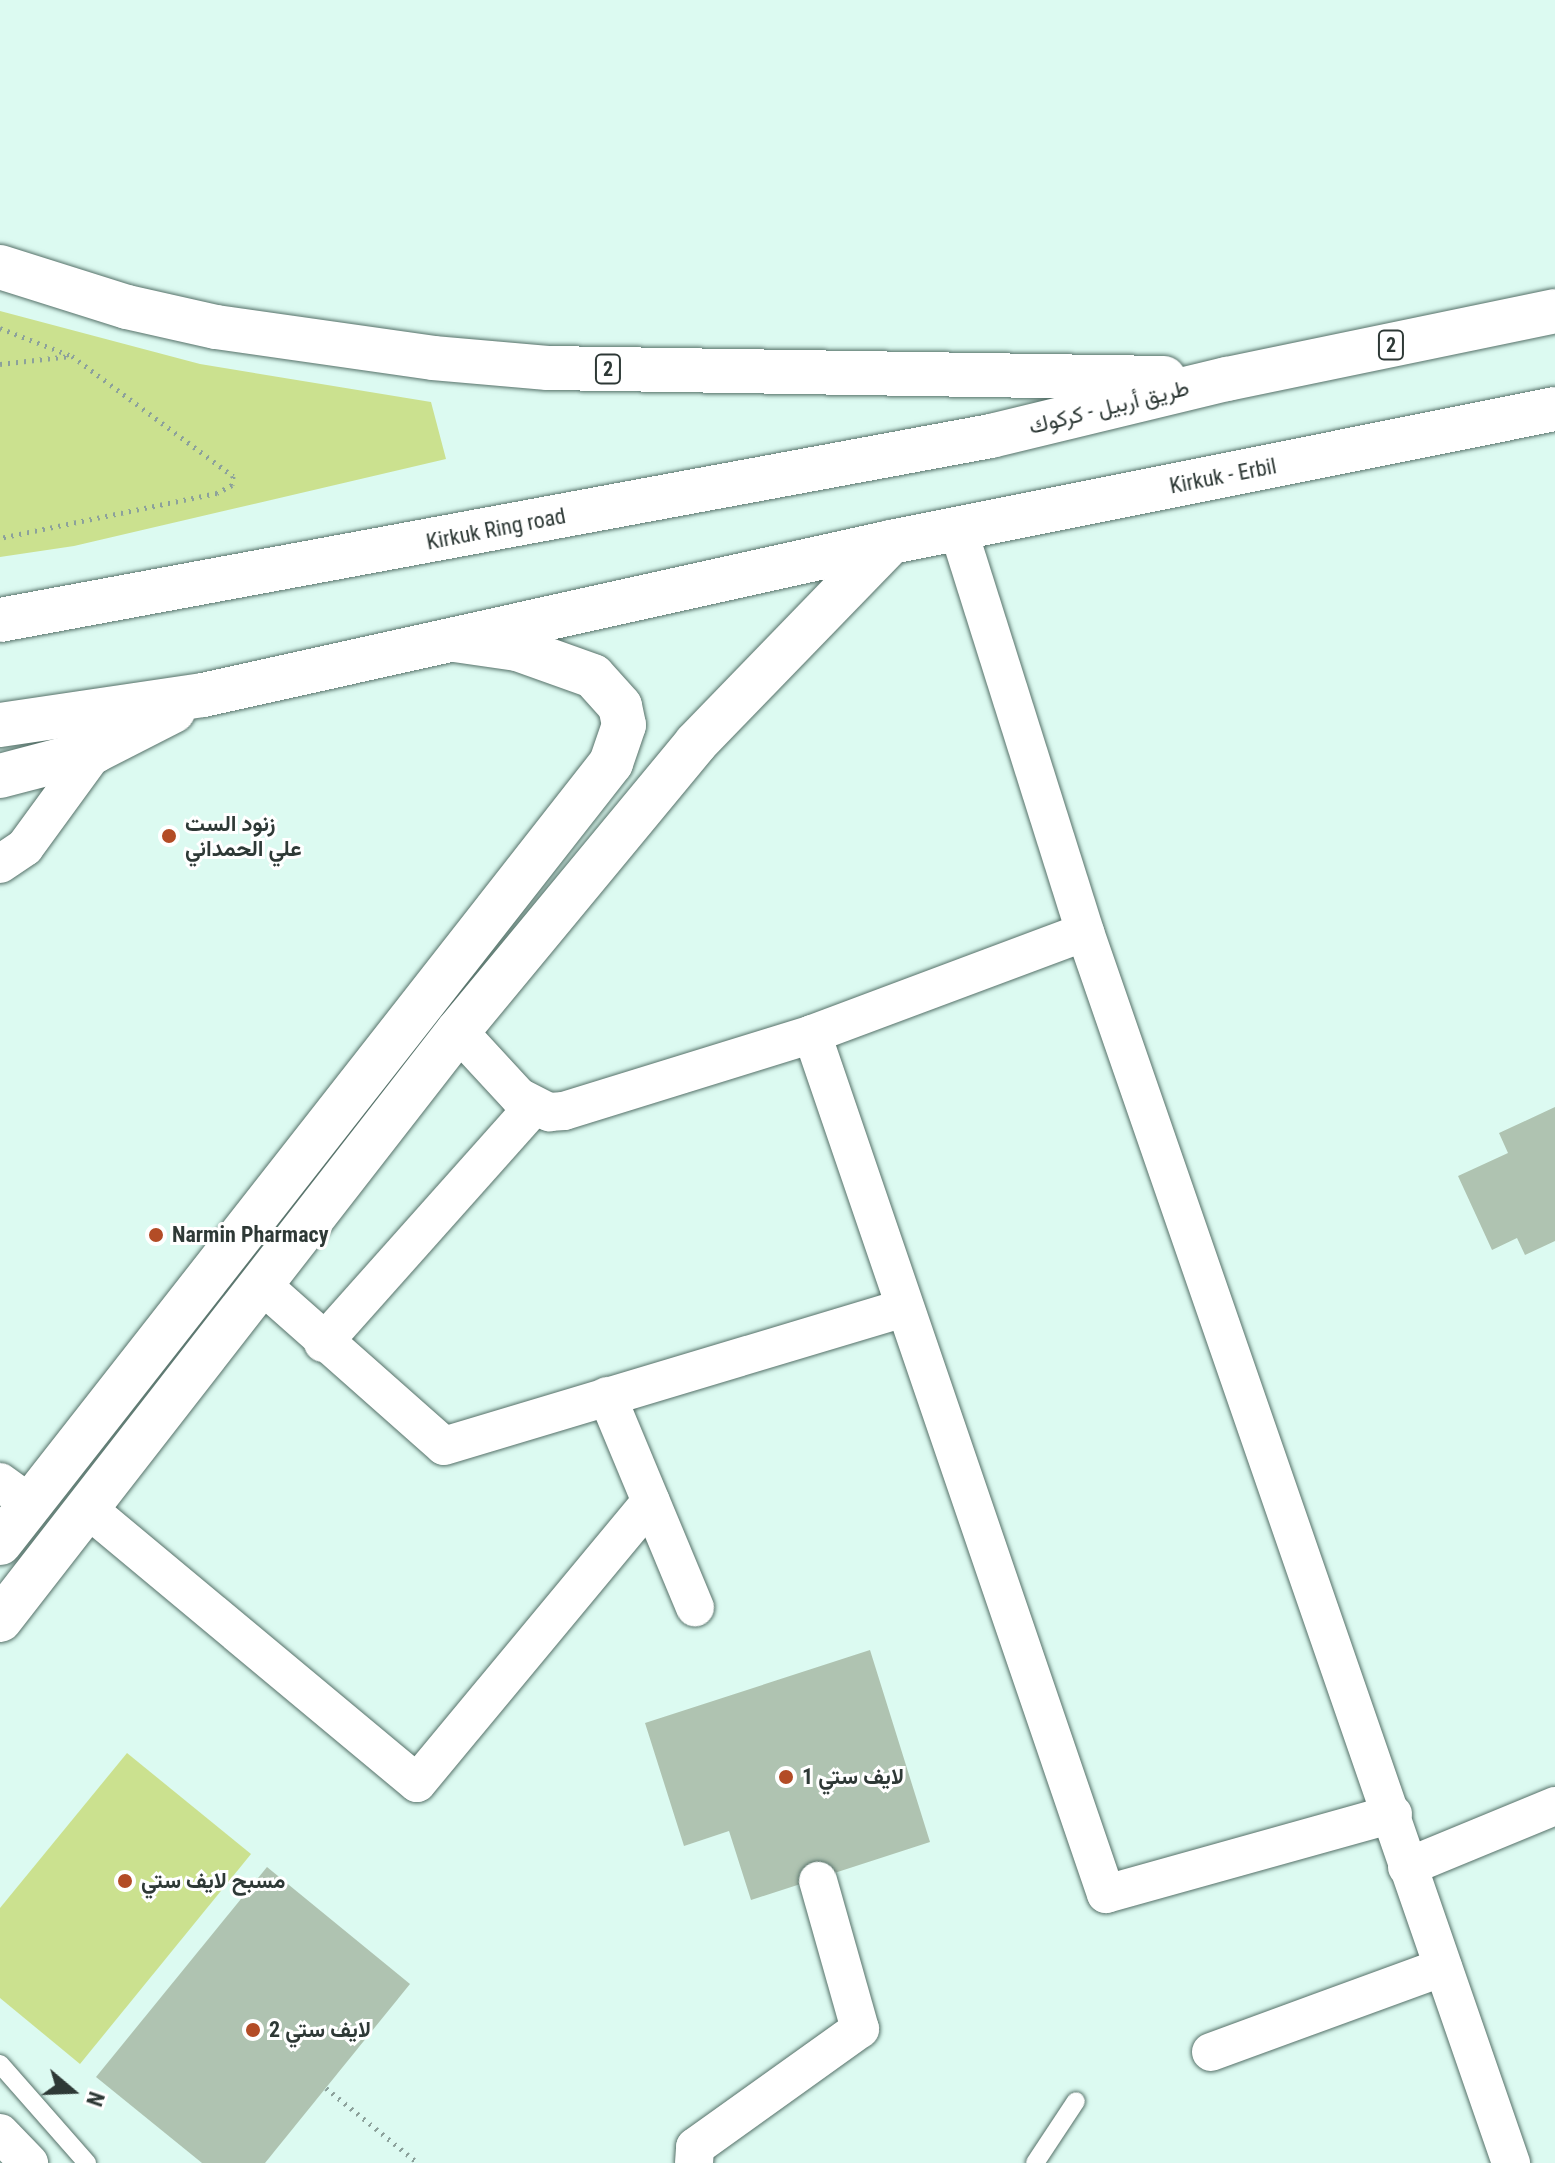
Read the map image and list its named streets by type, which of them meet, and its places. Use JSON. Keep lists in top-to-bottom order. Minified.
{"streets":{"main road":["2","طريق أربيل - كركوك","Kirkuk - Erbil","Kirkuk Ring road"]},"crossings":[["2","طريق أربيل - كركوك"],["طريق أربيل - كركوك","Kirkuk Ring road"]],"places":["زنود الست علي الحمداني","Narmin Pharmacy","لايف ستي 1","مسبح لايف ستي","لايف ستي 2"],"north":"right"}
